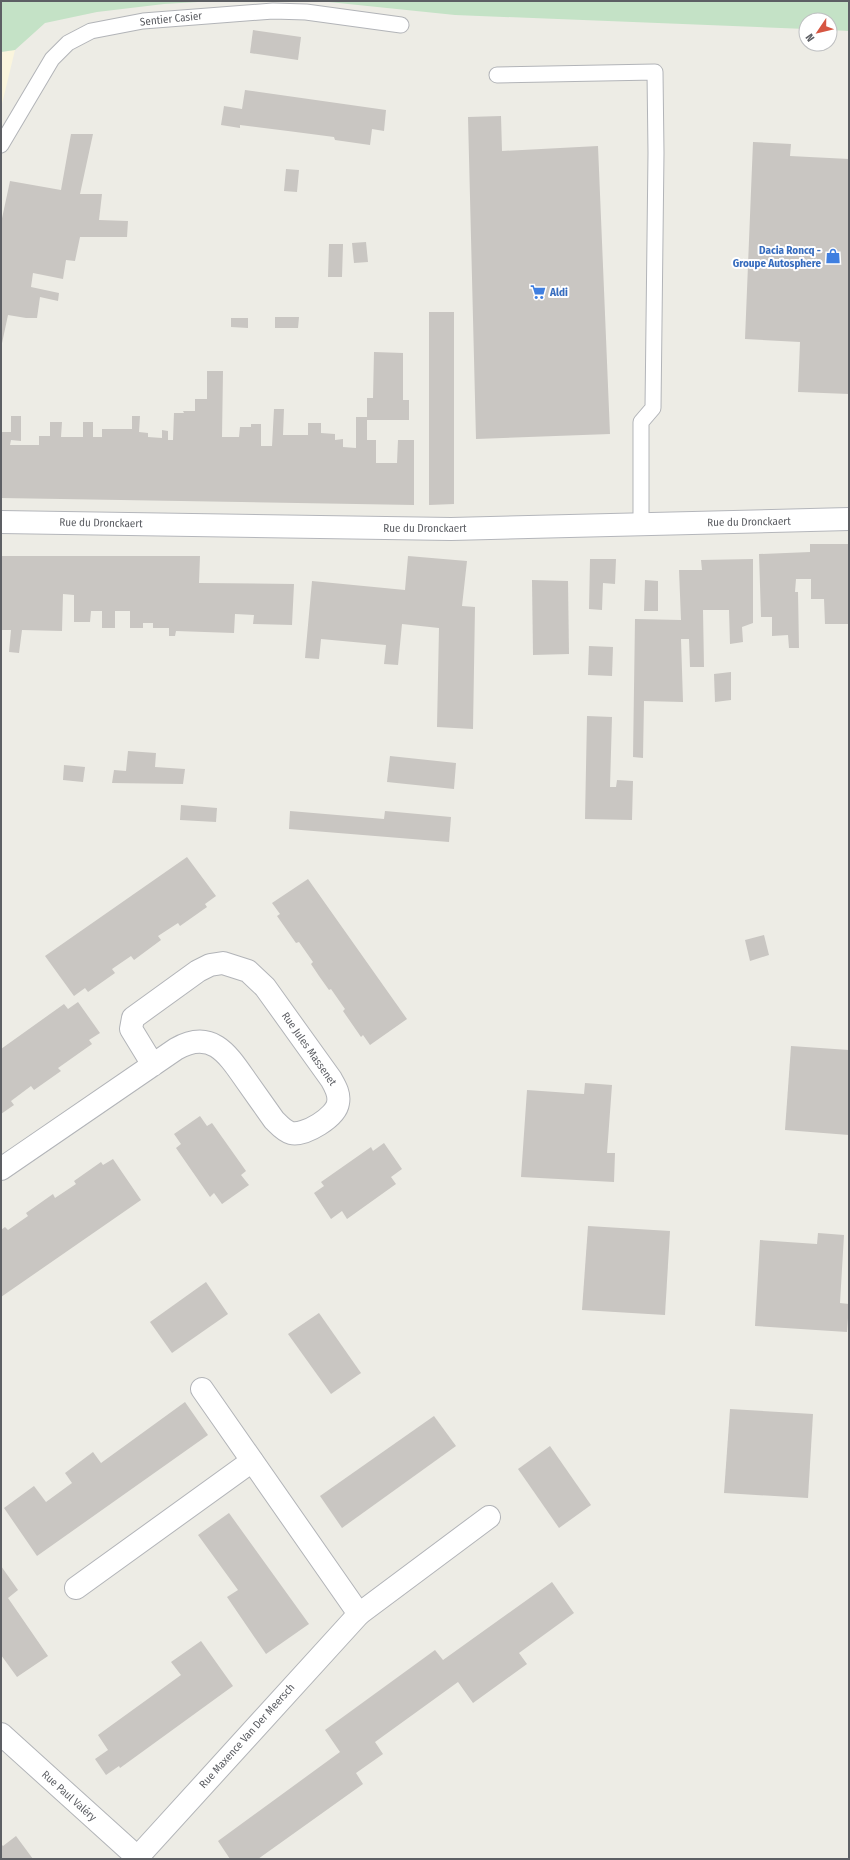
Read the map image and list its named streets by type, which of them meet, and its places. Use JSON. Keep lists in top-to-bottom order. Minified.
{"streets":{"street":["Rue du Dronckaert","Rue Jules Massenet","Rue Maxence Van Der Meersch","Rue Paul Valéry"],"lane":["Sentier Casier"]},"crossings":[["Rue Maxence Van Der Meersch","Rue Paul Valéry"]],"places":{"shop":["Dacia Roncq - Groupe Autosphere"],"supermarket":["Aldi"]},"north":"bottom left"}
